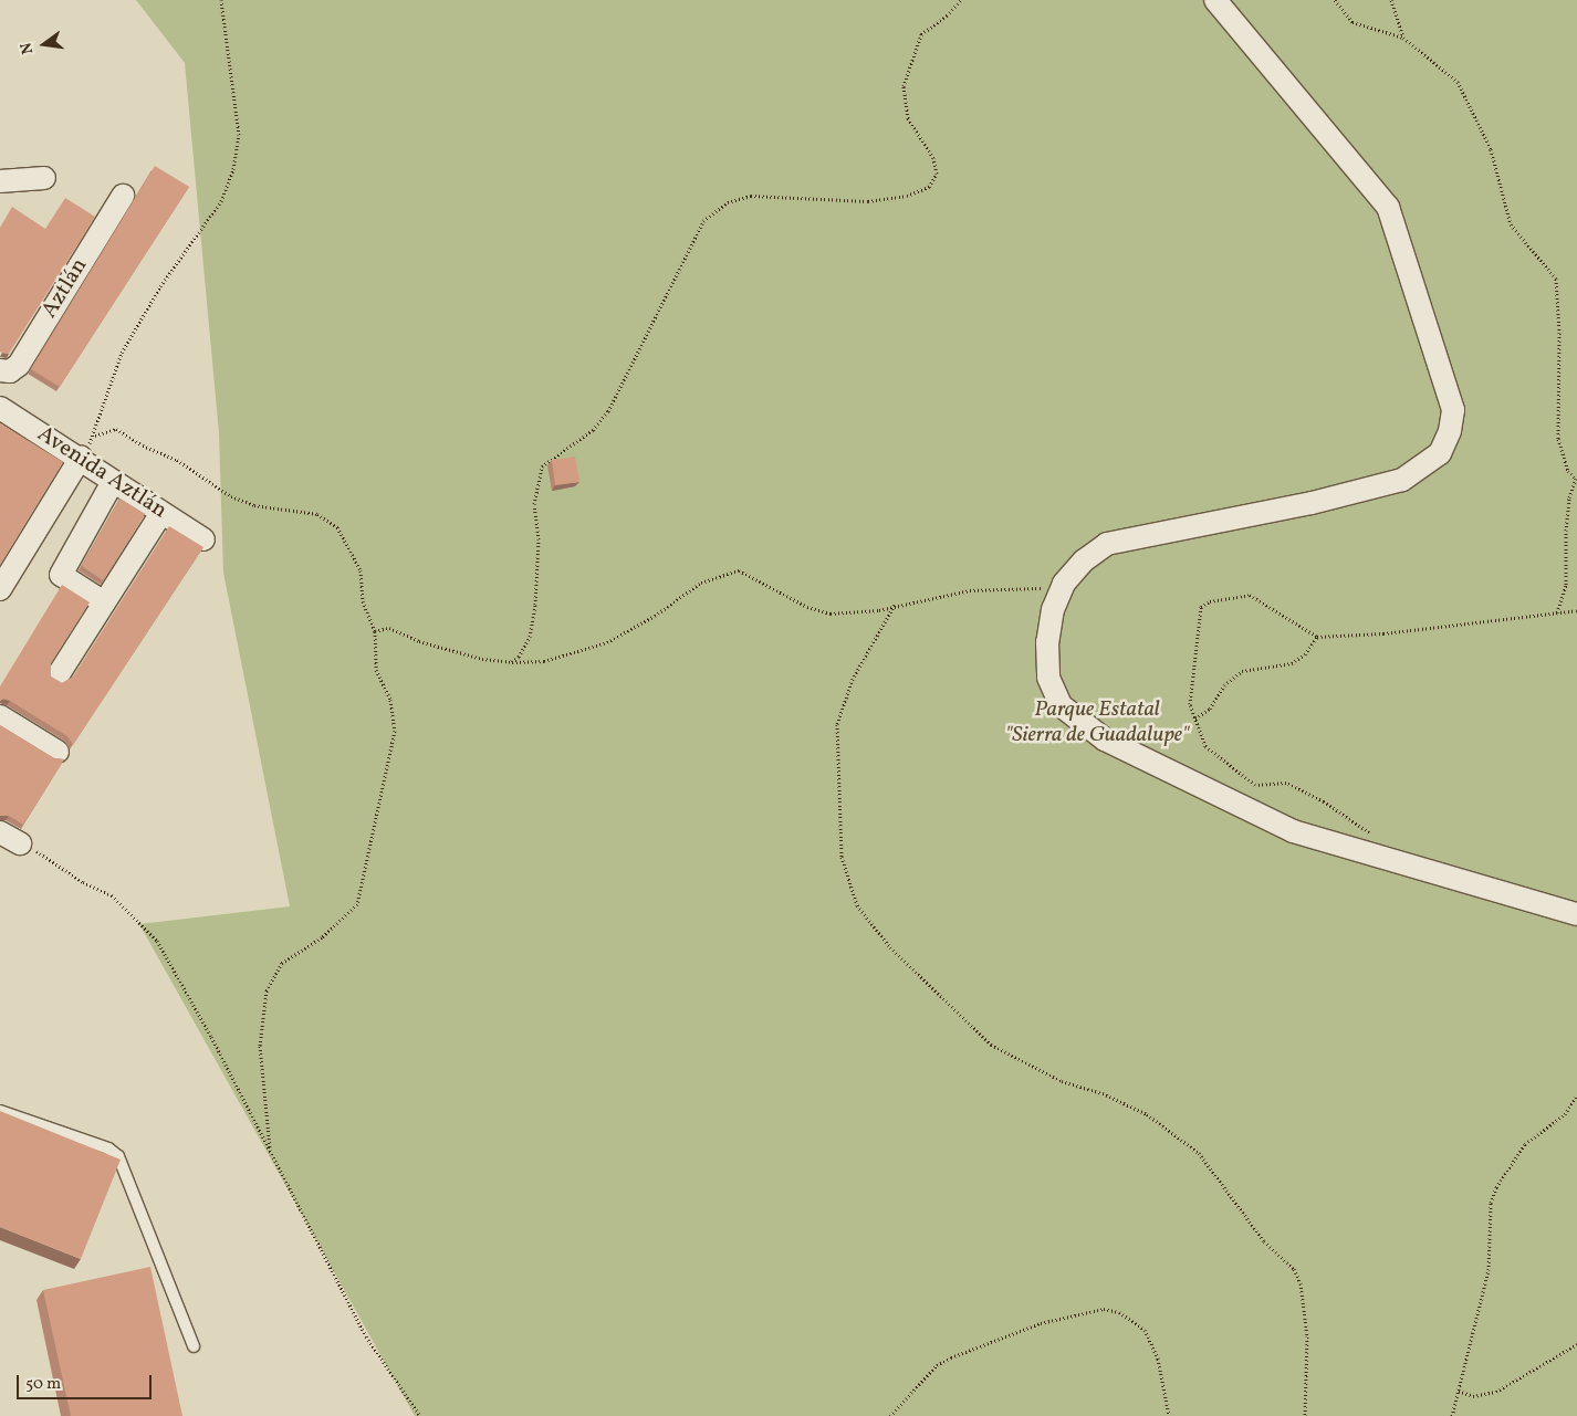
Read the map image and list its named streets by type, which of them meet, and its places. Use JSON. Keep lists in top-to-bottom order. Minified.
{"streets":{"street":["Aztlán","Avenida Aztlán"]},"parks":["Parque Estatal \"Sierra de Guadalupe\""],"scale_bar":"50 m","north":"left"}
